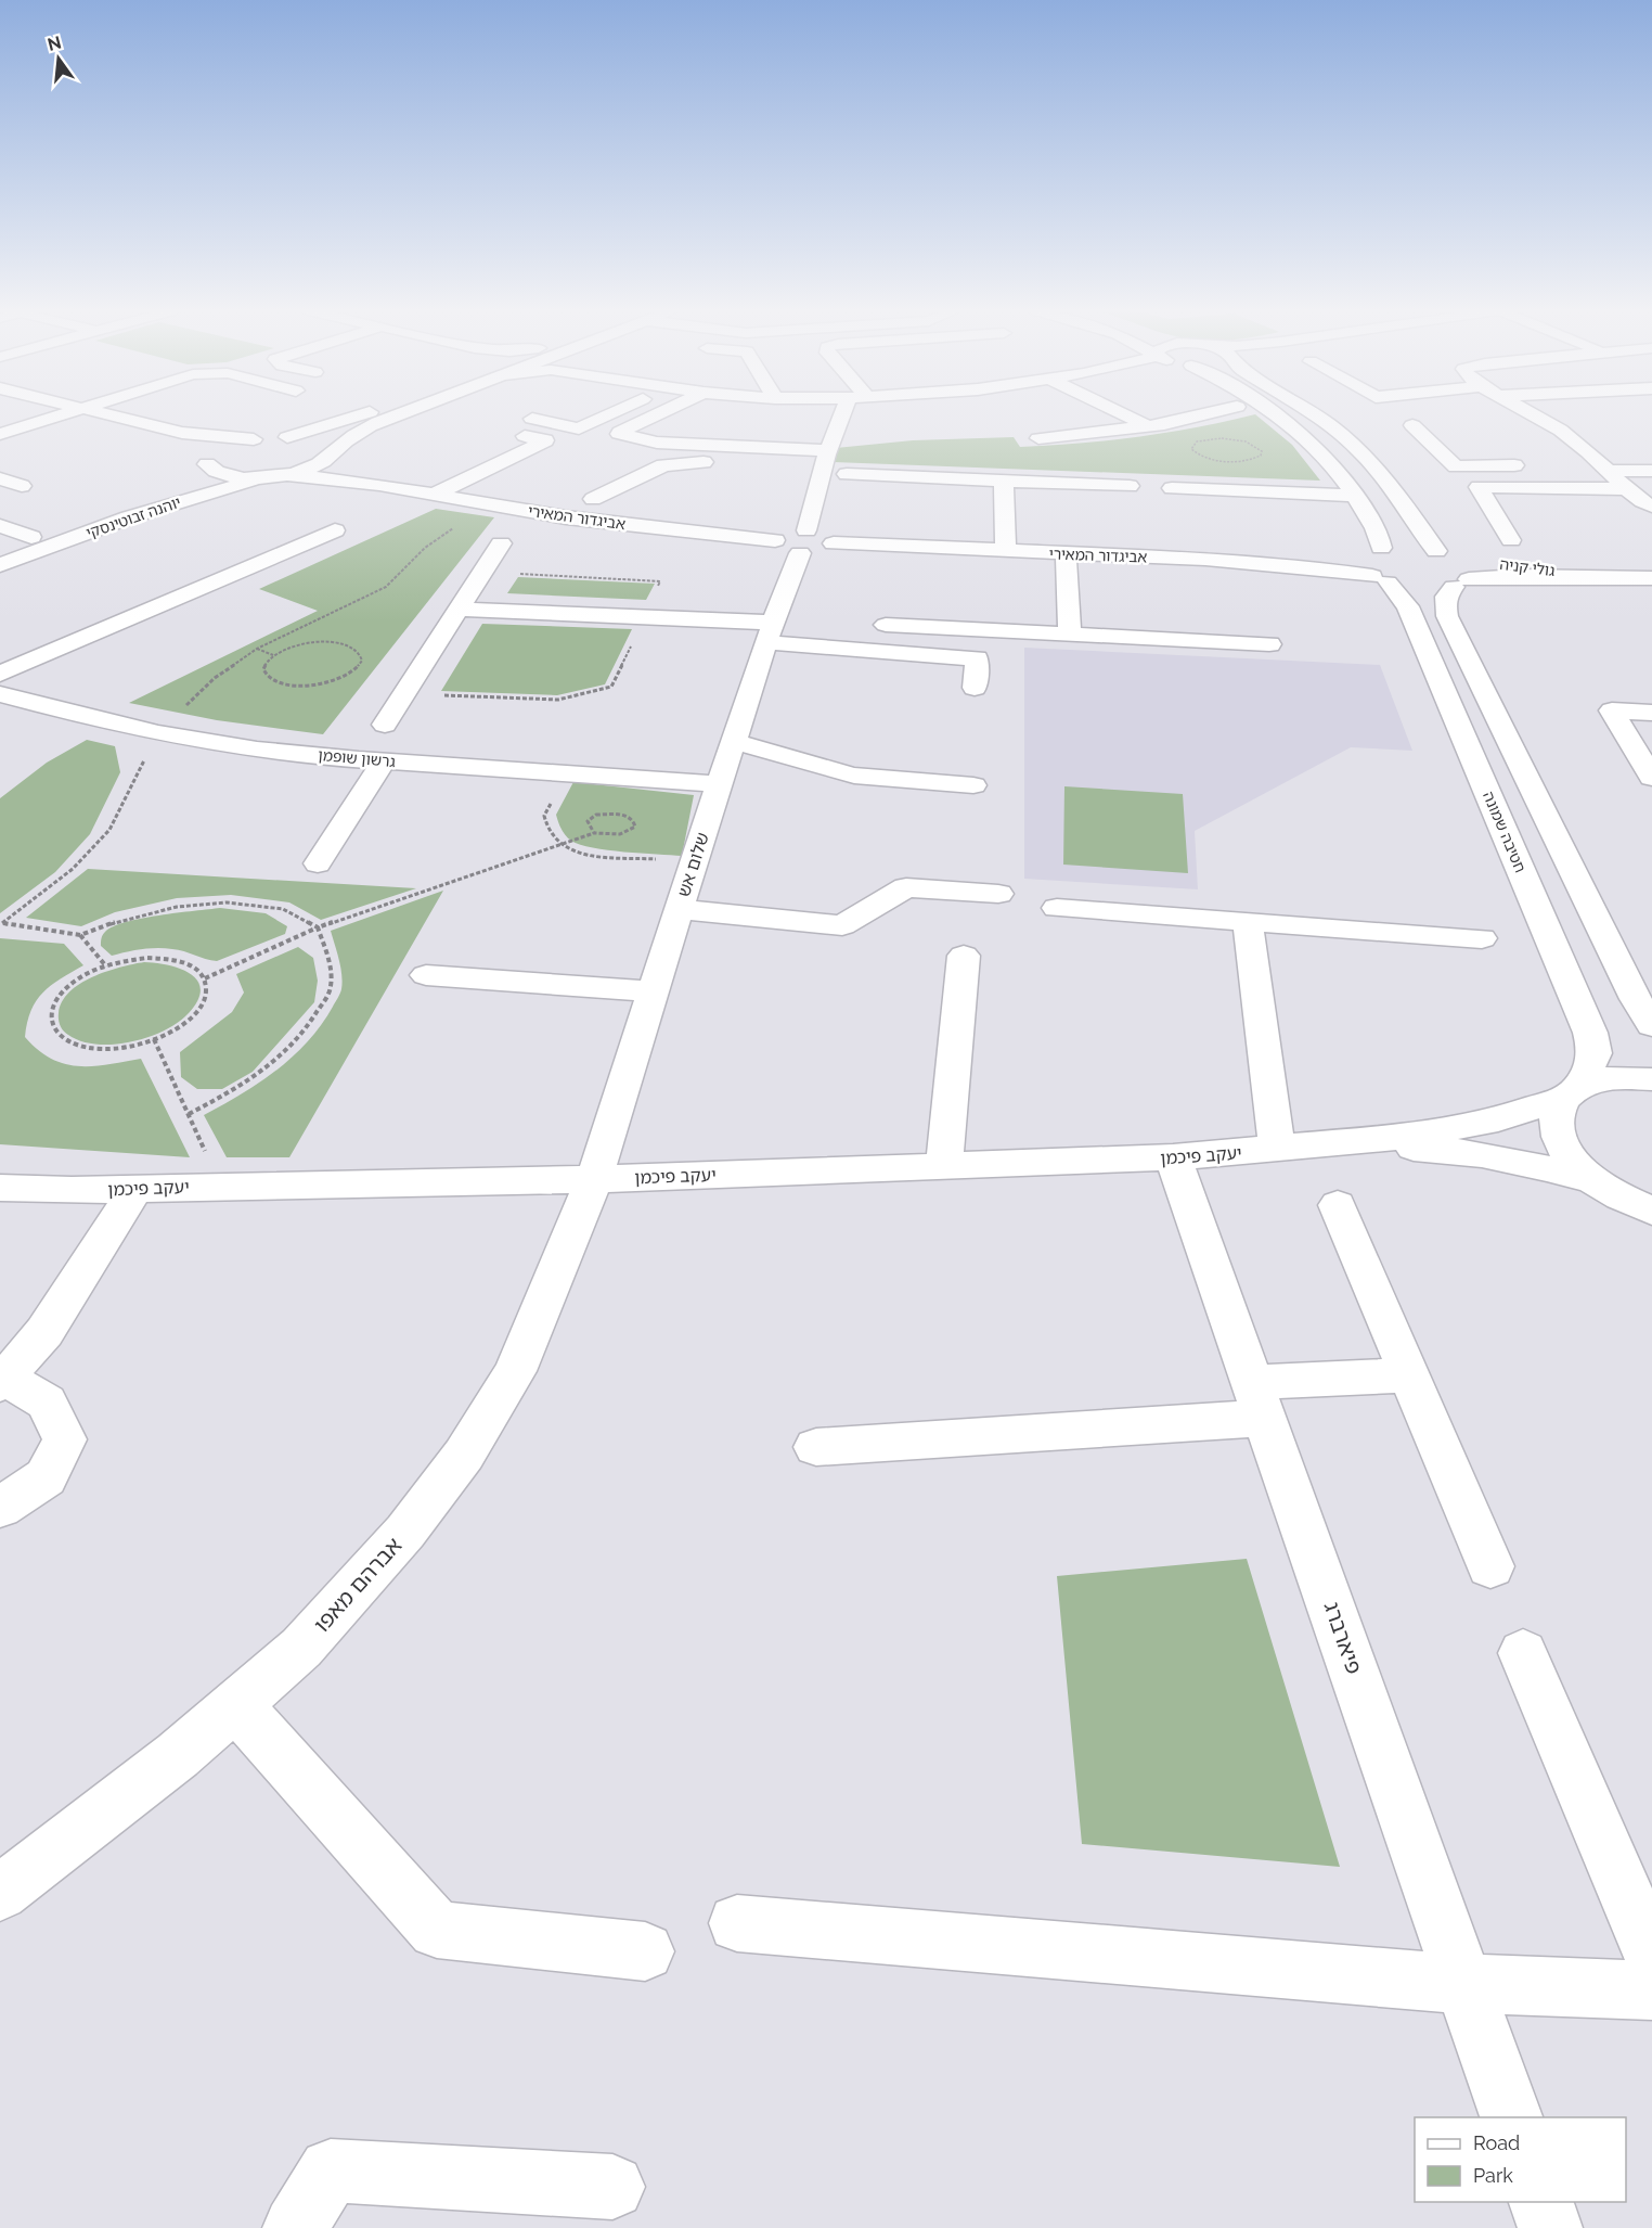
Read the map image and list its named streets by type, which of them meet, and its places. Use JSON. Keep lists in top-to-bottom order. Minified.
{"streets":{"street":["יוהנה זבוטינסקי","אביגדור המאירי","גולי קניה","גרשון שופמן","חטיבה שמונה","שלום אש","יעקב פיכמן","אברהם מאפו","פיארברג"]},"crossings":[["יוהנה זבוטינסקי","אביגדור המאירי"],["אביגדור המאירי","גולי קניה"],["אביגדור המאירי","חטיבה שמונה"],["אביגדור המאירי","שלום אש"],["גרשון שופמן","שלום אש"],["חטיבה שמונה","יעקב פיכמן"],["שלום אש","יעקב פיכמן"],["שלום אש","אברהם מאפו"],["יעקב פיכמן","אברהם מאפו"],["יעקב פיכמן","פיארברג"]],"legend":["Road","Park"],"north":"top"}
